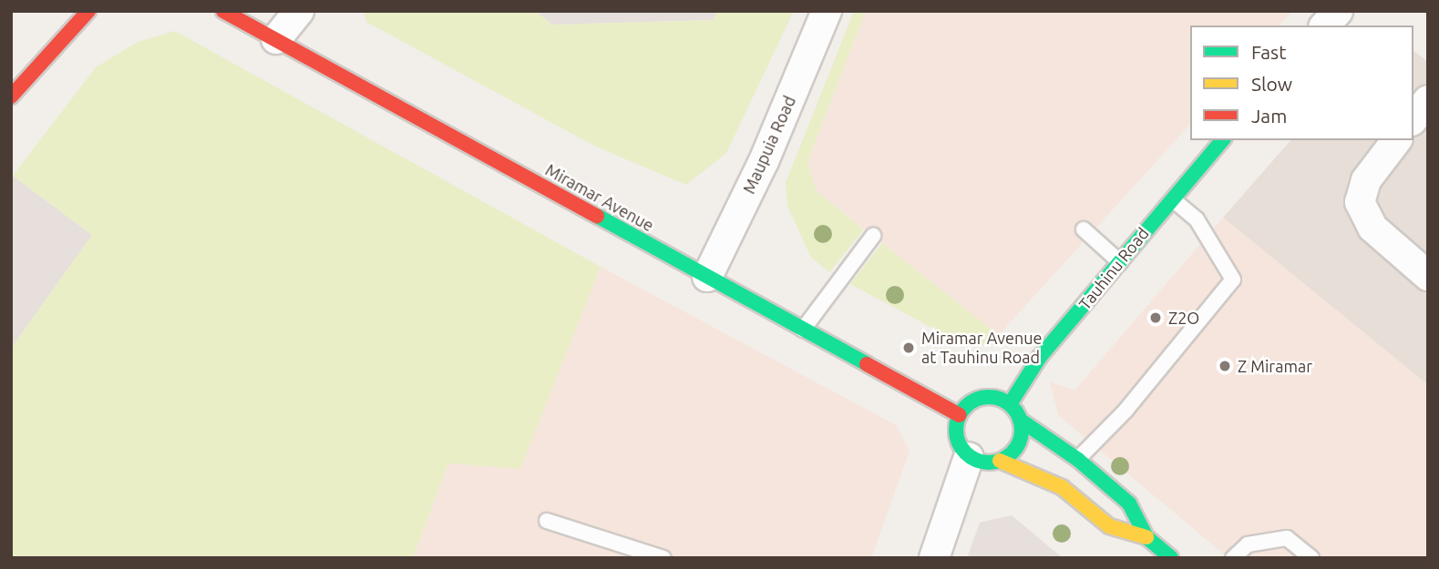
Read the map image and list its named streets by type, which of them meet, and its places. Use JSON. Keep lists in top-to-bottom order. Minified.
{"streets":{"main road":["Miramar Avenue","Tauhinu Road"],"street":["Maupuia Road"]},"crossings":[["Maupuia Road","Miramar Avenue"],["Miramar Avenue","Tauhinu Road"]],"places":["Z2O","Miramar Avenue at Tauhinu Road","Z Miramar"],"legend":["Fast","Slow","Jam"]}
